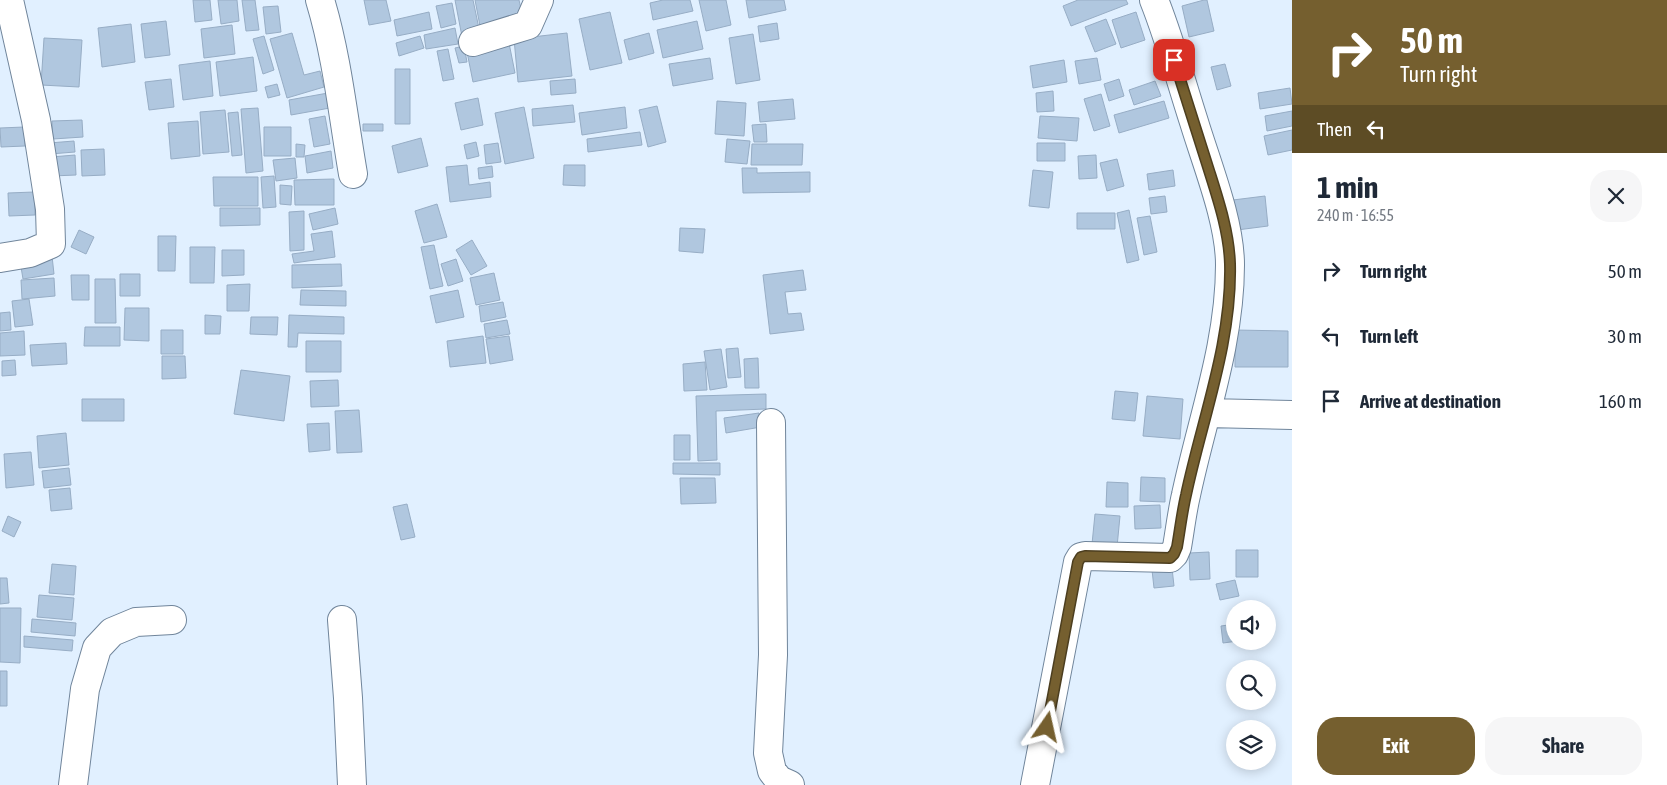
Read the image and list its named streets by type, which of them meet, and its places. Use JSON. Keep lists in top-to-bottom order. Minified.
{"page":{"turn":["50 m","Turn right"],"then":"Then","heading":["1 min","240 m · 16:55"],"list":[{"name":"Turn right","value":"50 m"},{"name":"Turn left","value":"30 m"},{"name":"Arrive at destination","value":"160 m"}],"buttons":["Exit","Share"]}}
